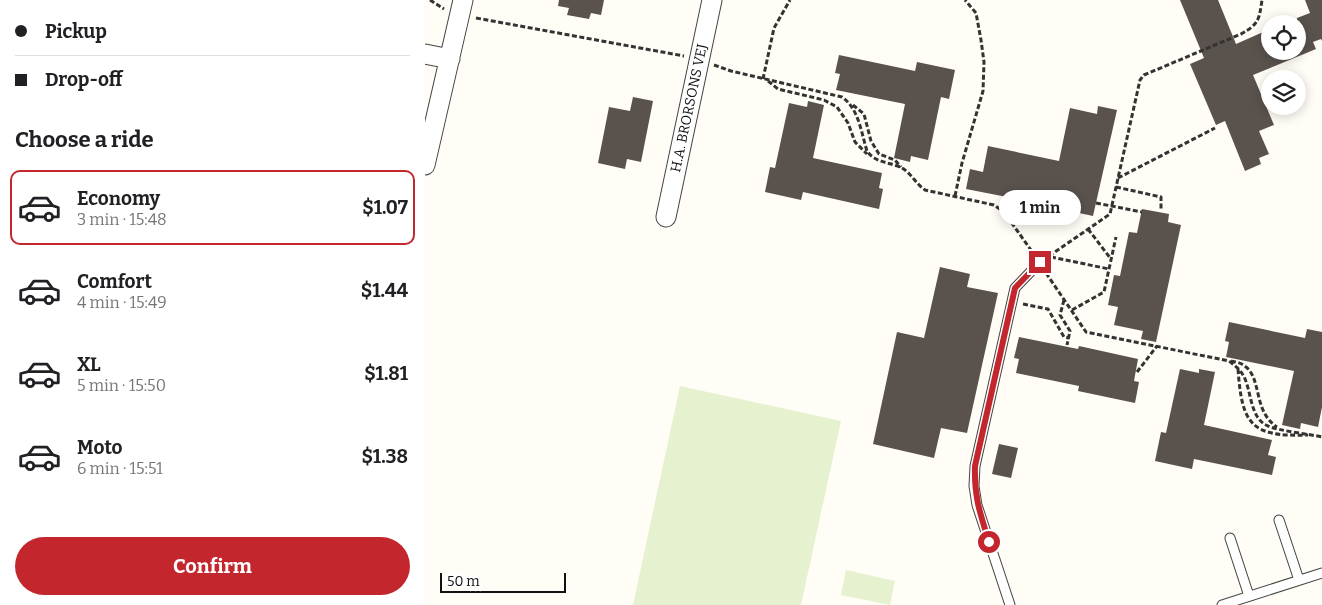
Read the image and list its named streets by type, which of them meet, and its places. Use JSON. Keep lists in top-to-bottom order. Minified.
{"streets":{"street":["H.A. BRORSONS VEJ"]},"scale_bar":"50 m","page":{"banner":["Pickup","Drop-off"],"heading":"Choose a ride","list":[{"name":"Economy","note":"3 min · 15:48","value":"$1.07"},{"name":"Comfort","note":"4 min · 15:49","value":"$1.44"},{"name":"XL","note":"5 min · 15:50","value":"$1.81"},{"name":"Moto","note":"6 min · 15:51","value":"$1.38"}],"bubble":"1 min","buttons":"Confirm","scale":"50 m"}}
